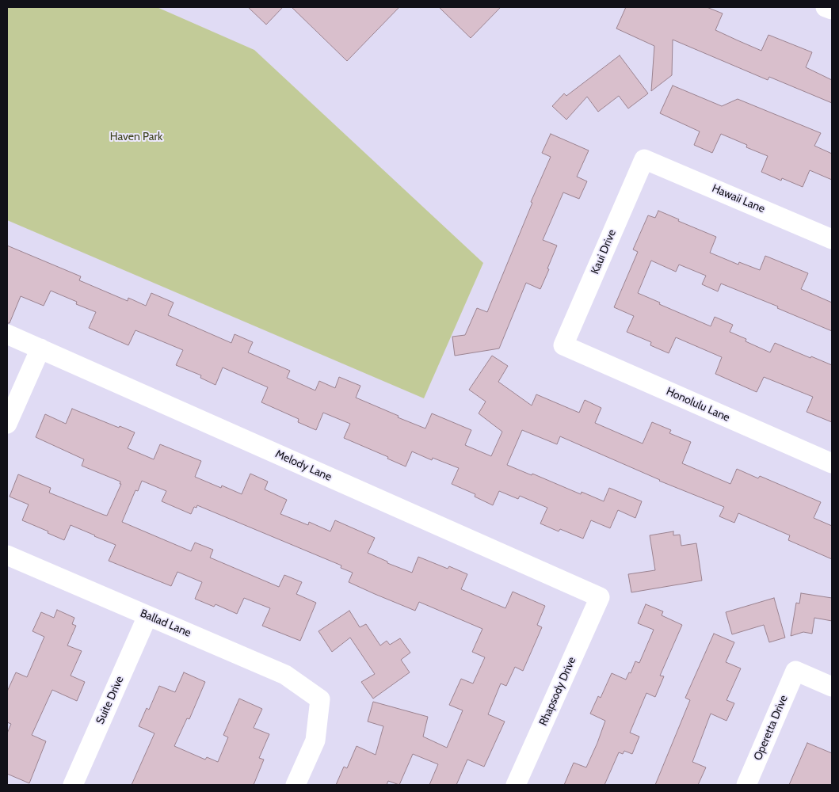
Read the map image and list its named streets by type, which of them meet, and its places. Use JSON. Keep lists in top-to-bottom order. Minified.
{"streets":{"street":["Hawaii Lane","Kaui Drive","Honolulu Lane","Melody Lane","Ballad Lane","Rhapsody Drive","Suite Drive","Operetta Drive"]},"crossings":[["Hawaii Lane","Kaui Drive"],["Kaui Drive","Honolulu Lane"],["Melody Lane","Rhapsody Drive"],["Ballad Lane","Suite Drive"]],"parks":["Haven Park"]}
